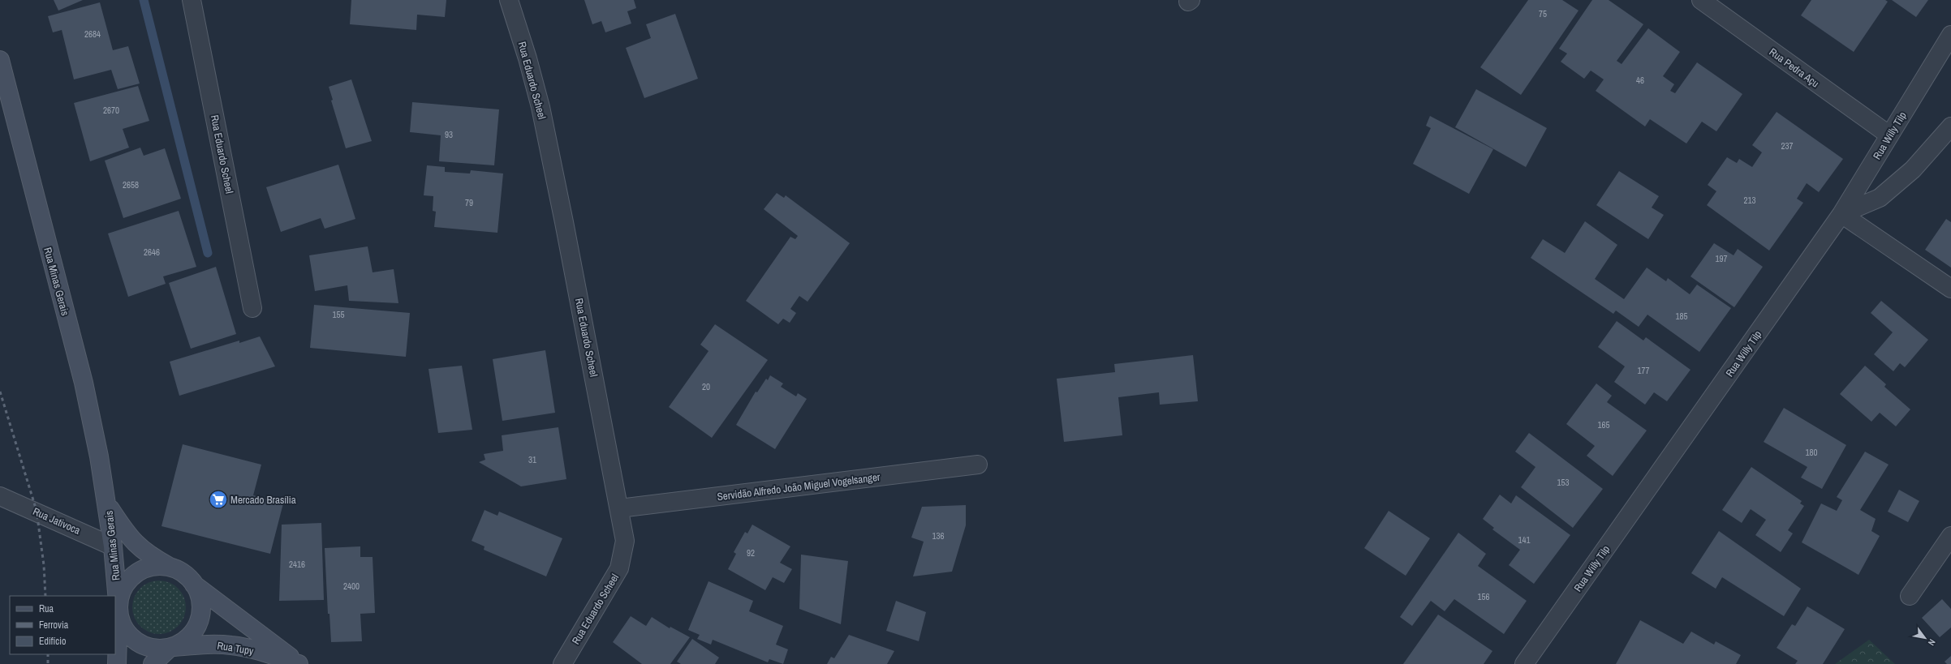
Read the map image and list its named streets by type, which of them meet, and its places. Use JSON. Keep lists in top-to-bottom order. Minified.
{"streets":{"main road":["Rua Minas Gerais","Rua Tupy"],"street":["Rua Pedra Açu","Rua Eduardo Scheel","Rua Willy Tilp","Servidão Alfredo João Miguel Vogelsanger","Rua Jativoca"]},"crossings":[["Rua Pedra Açu","Rua Willy Tilp"],["Rua Eduardo Scheel","Servidão Alfredo João Miguel Vogelsanger"],["Rua Minas Gerais","Rua Jativoca"],["Rua Minas Gerais","Rua Tupy"]],"places":{"supermarket":["Mercado Brasília"]},"house_numbers":["75","2684","46","2670","93","237","2658","213","79","2646","197","155","185","177","20","165","180","31","153","136","141","92","2416","2400","156"],"legend":["Rua","Ferrovia","Edifício"],"north":"bottom right"}
